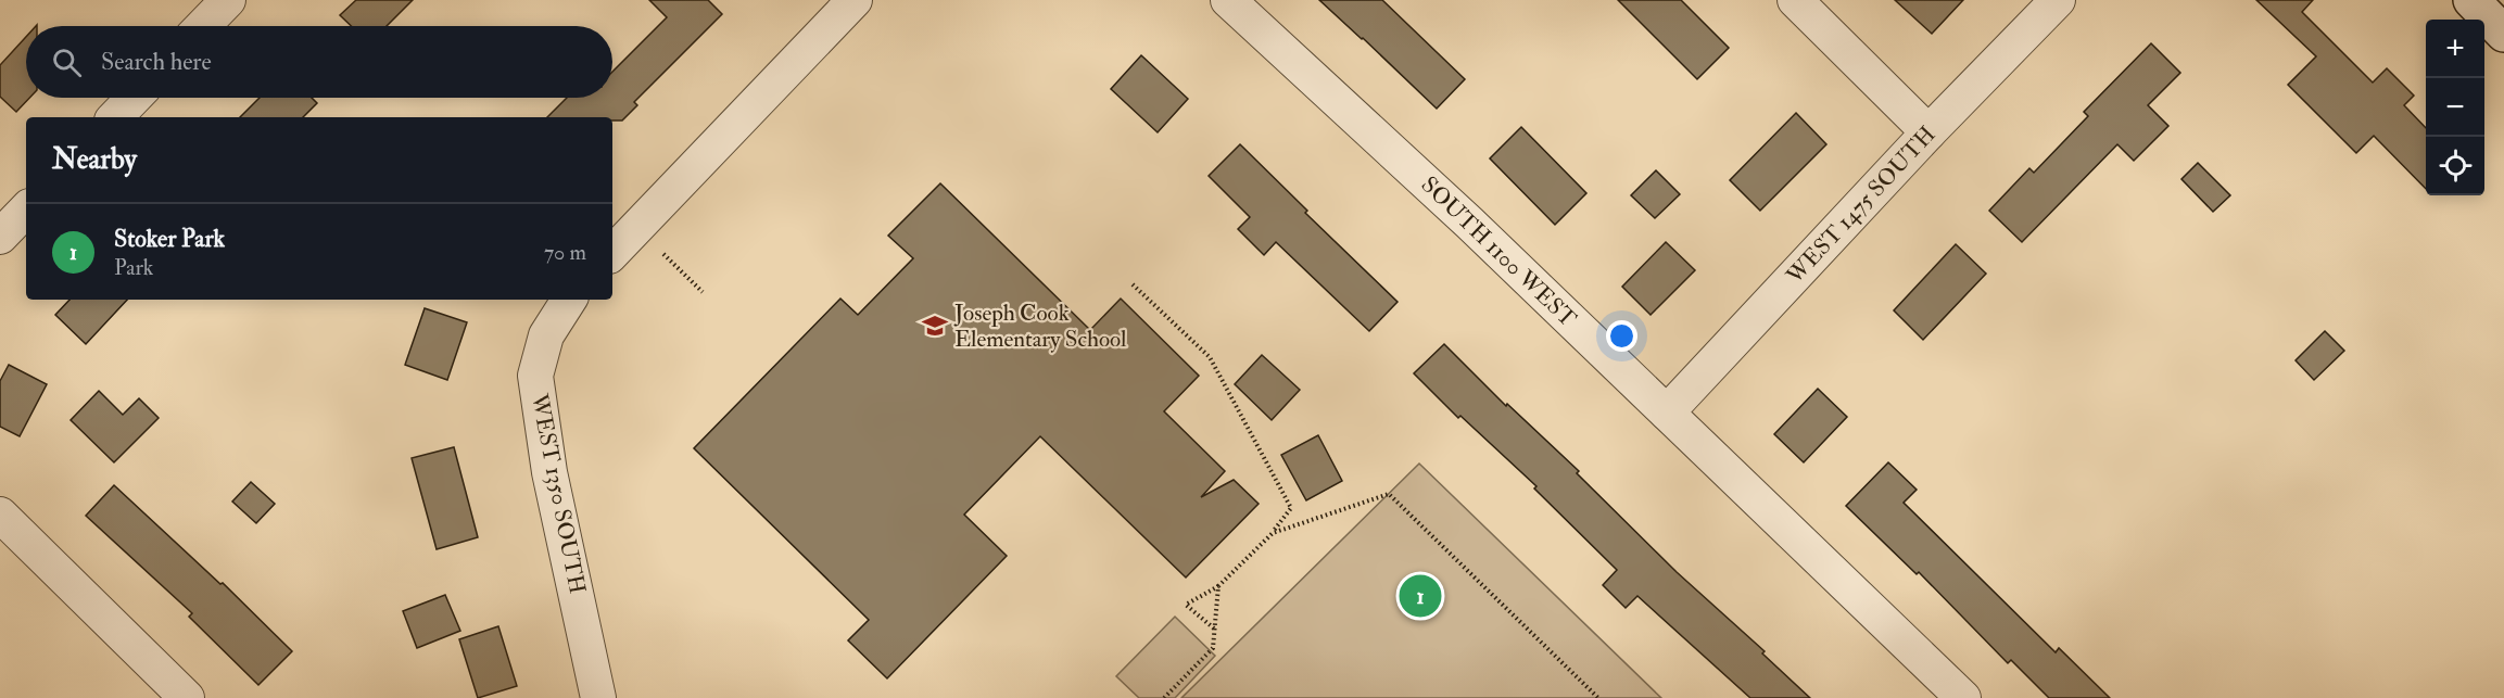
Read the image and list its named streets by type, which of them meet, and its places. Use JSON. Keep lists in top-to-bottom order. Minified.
{"streets":{"street":["WEST 1475 SOUTH","SOUTH 1100 WEST","WEST 1350 SOUTH"]},"crossings":[["WEST 1475 SOUTH","SOUTH 1100 WEST"]],"places":{"school or university":["Joseph Cook Elementary School"]},"page":{"map_buttons":["+","−"],"search":"Search here","heading":"Nearby","list":[{"mark":"1","name":"Stoker Park","note":"Park","value":"70 m"}],"pins":"1"}}
